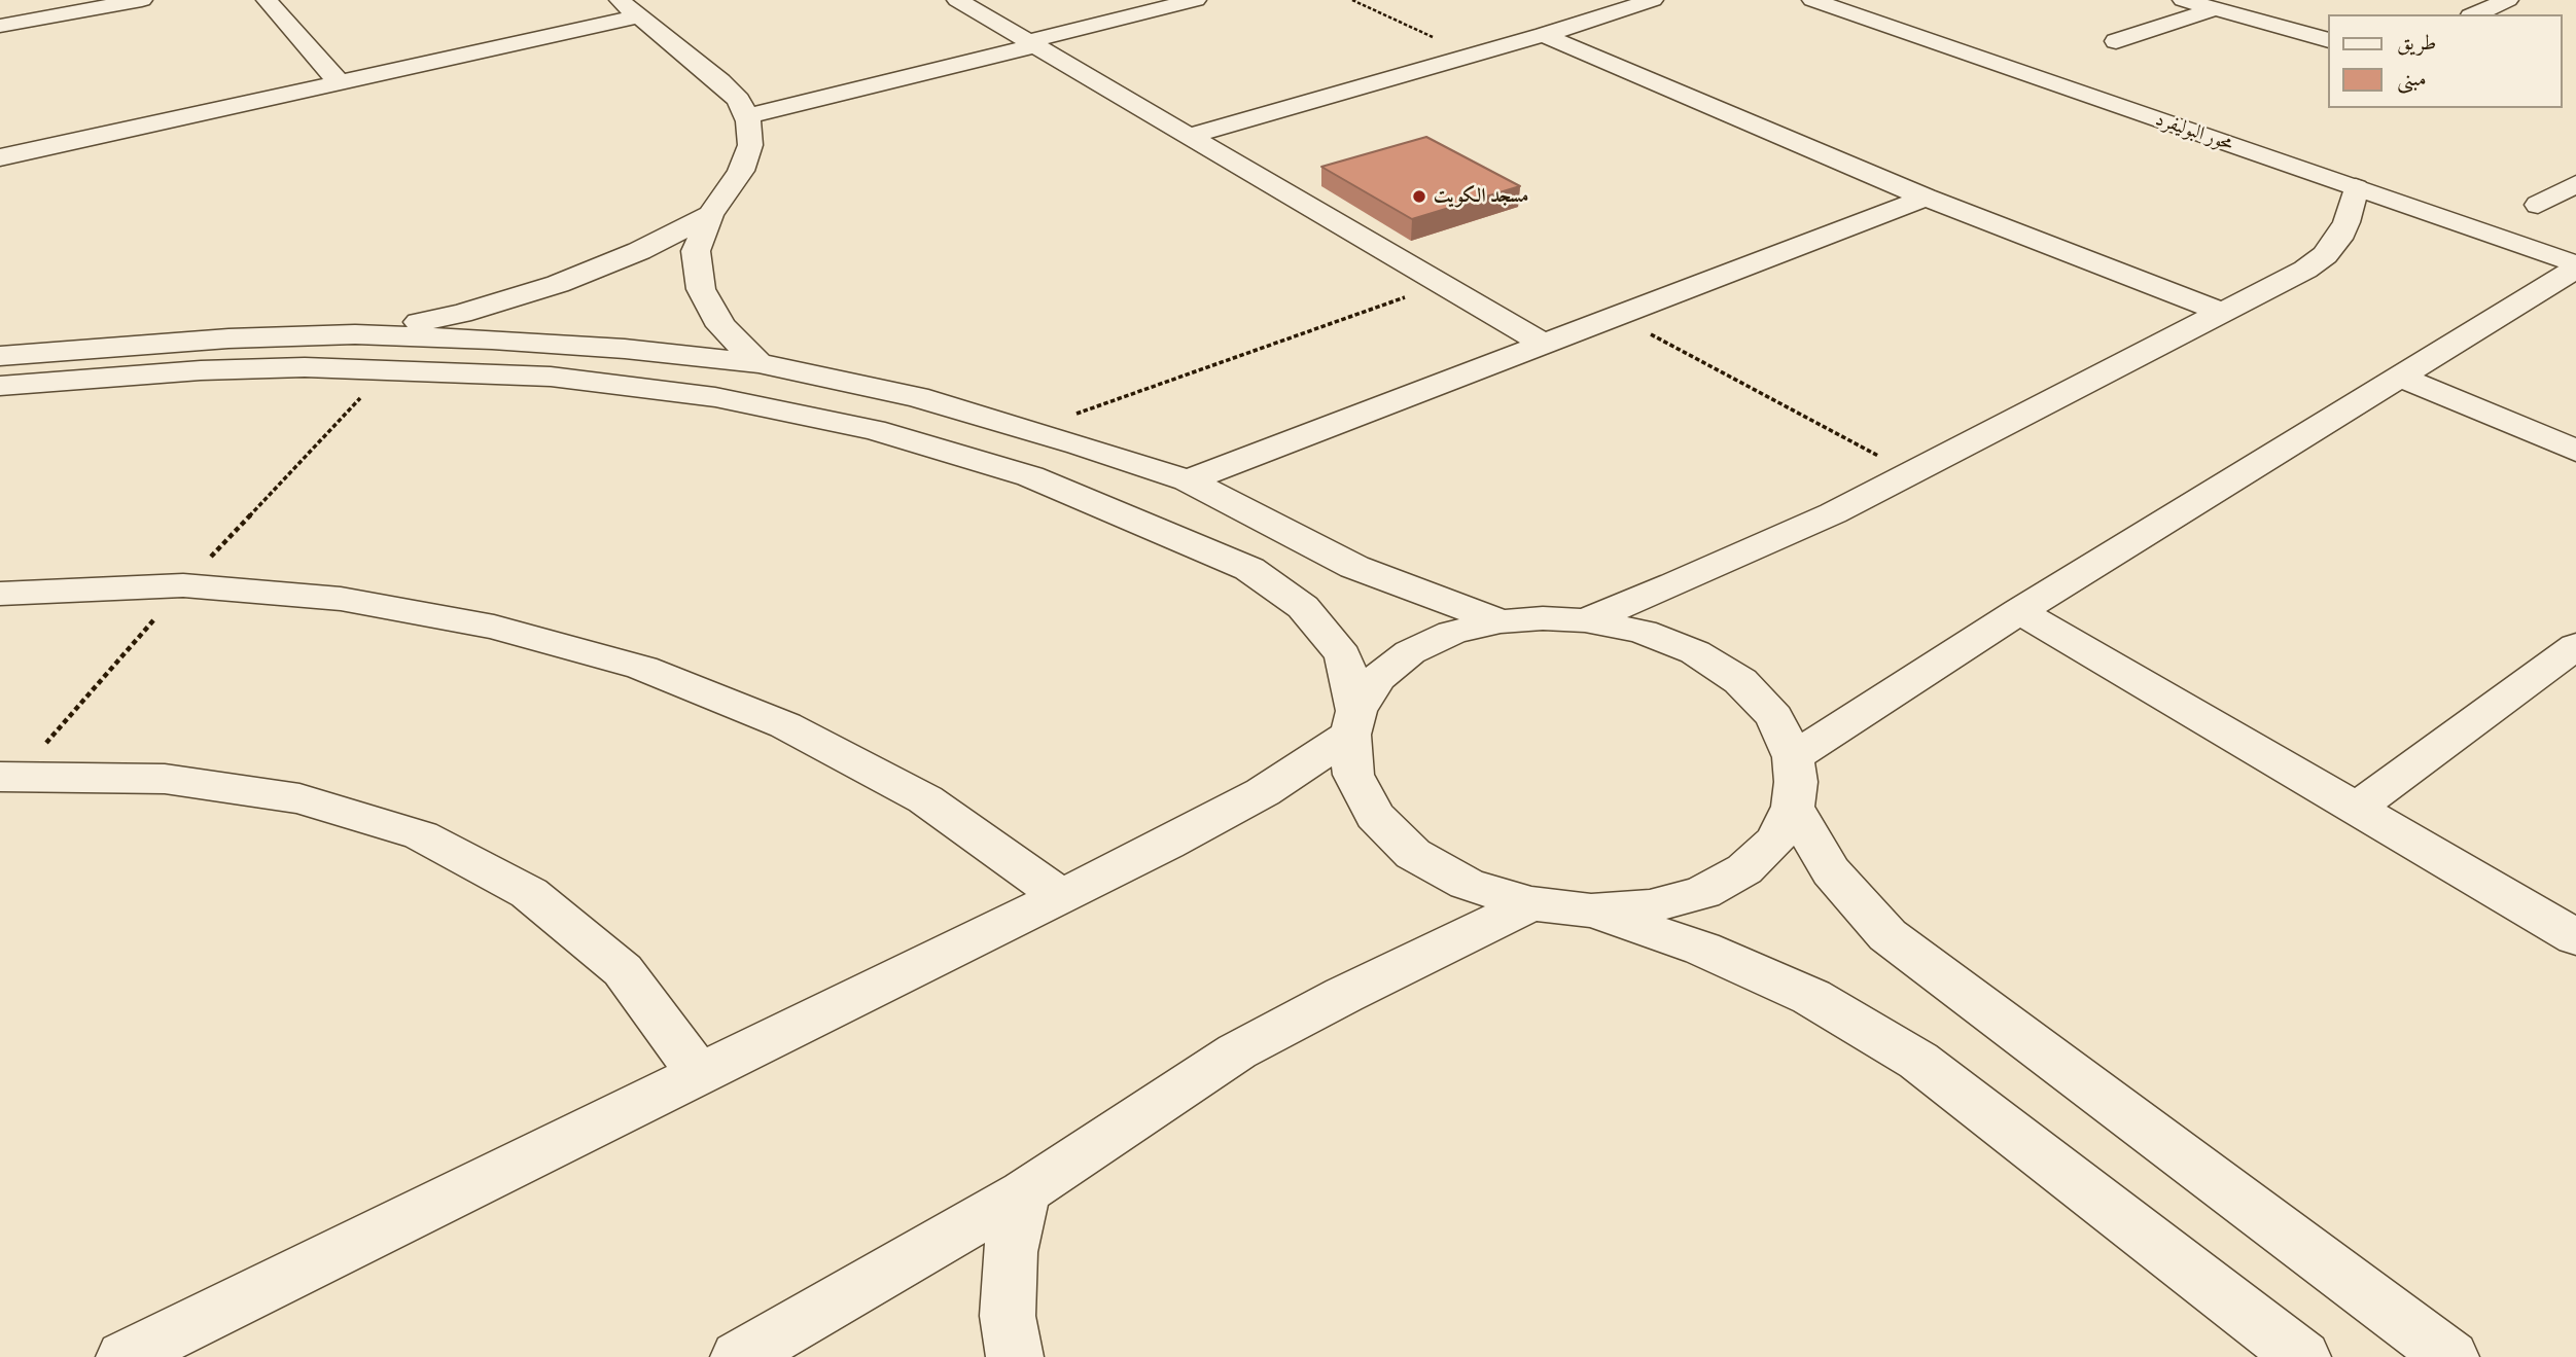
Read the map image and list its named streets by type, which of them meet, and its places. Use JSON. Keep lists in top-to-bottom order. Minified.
{"streets":{"street":["محور البوليفرد"]},"places":["مسجد الكويت"],"legend":["طريق","مبنى"]}
